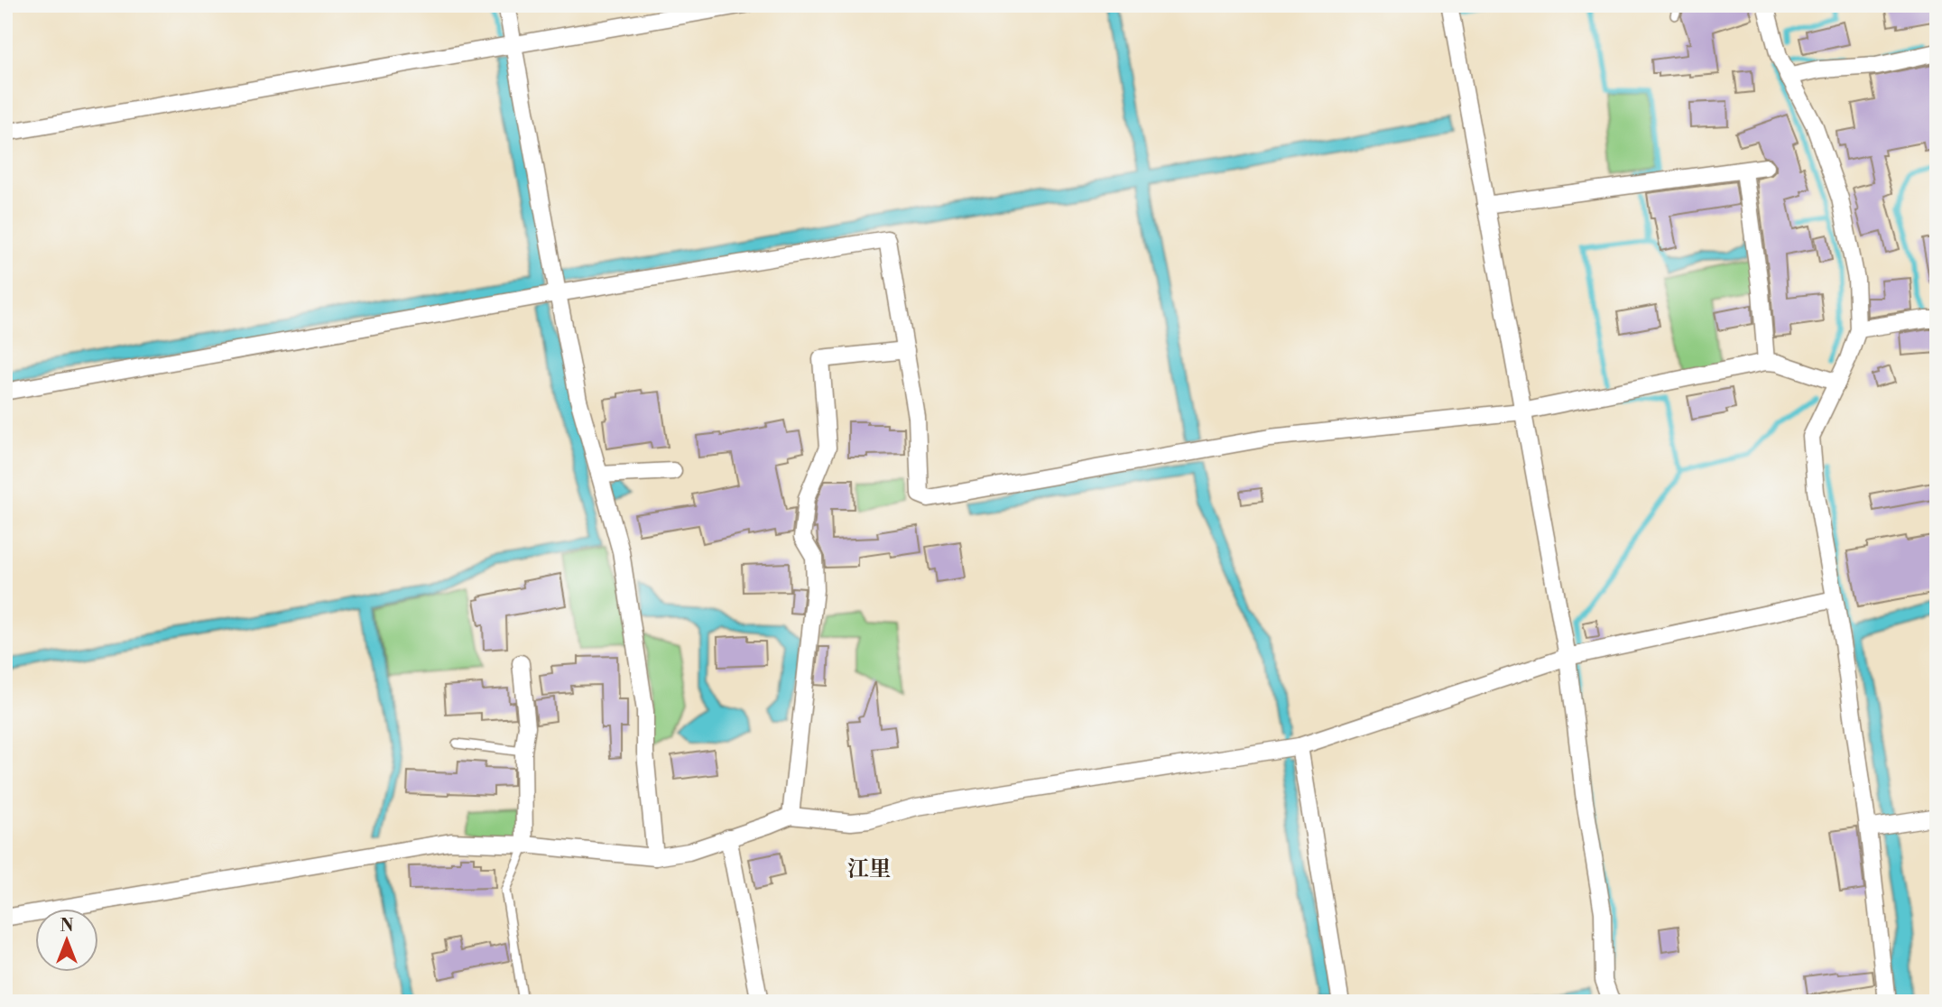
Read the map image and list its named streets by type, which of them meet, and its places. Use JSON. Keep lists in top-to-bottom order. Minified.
{"districts":["江里"],"north":"top"}
